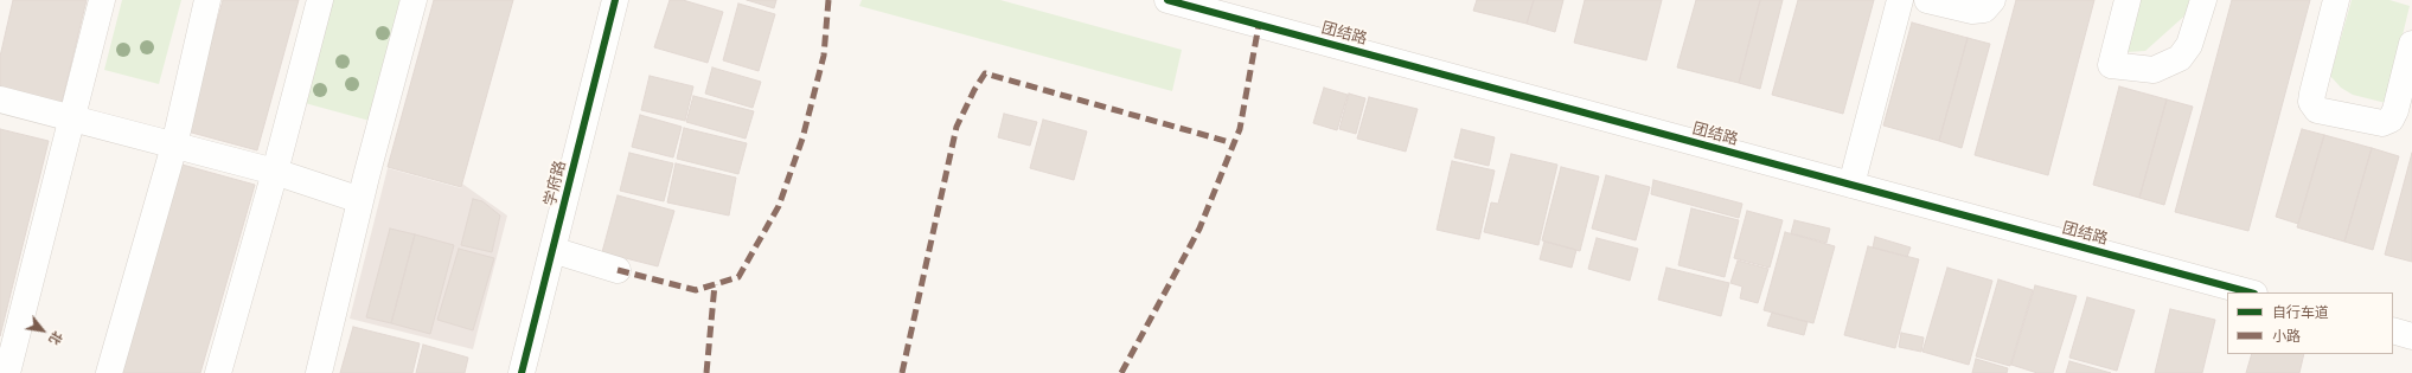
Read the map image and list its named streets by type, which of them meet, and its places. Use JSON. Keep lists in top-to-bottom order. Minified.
{"streets":{"street":["团结路","学府路"]},"legend":["自行车道","小路"],"north":"bottom right"}
